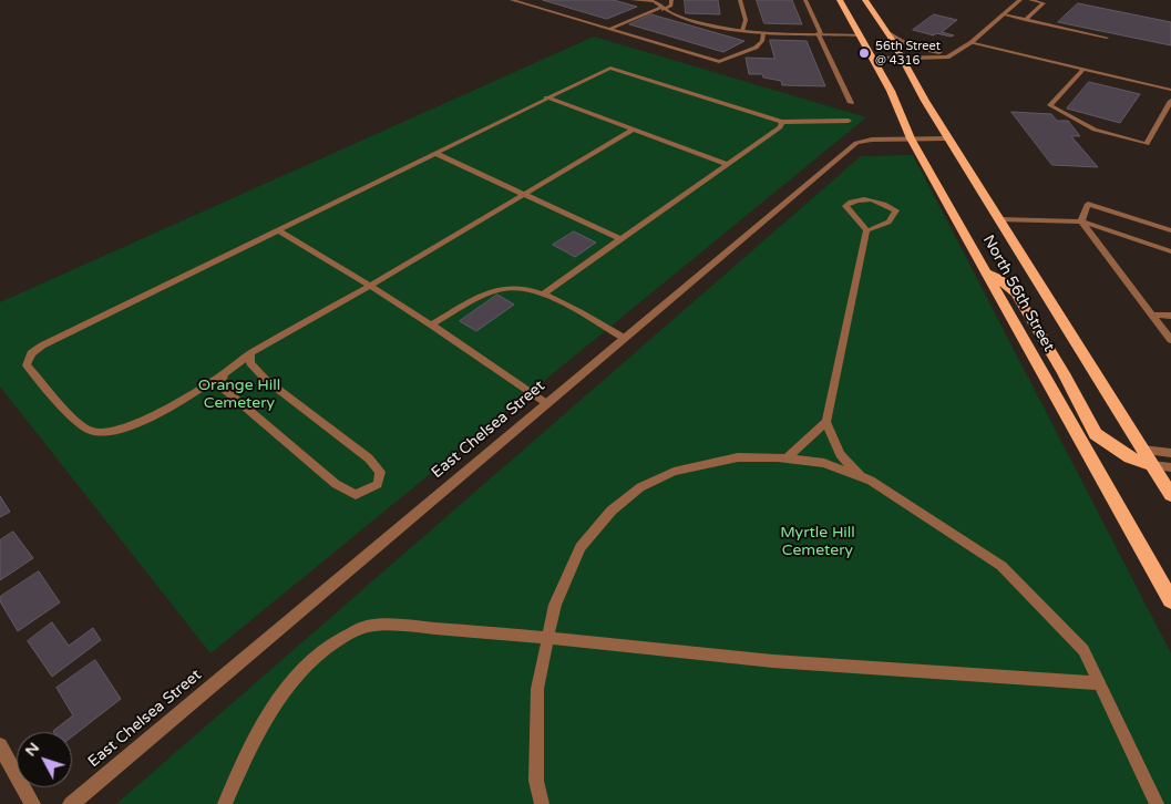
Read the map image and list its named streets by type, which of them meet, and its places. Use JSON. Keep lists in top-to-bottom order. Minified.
{"streets":{"main road":["North 56th Street"],"street":["East Chelsea Street"]},"crossings":[["North 56th Street","East Chelsea Street"]],"parks":["Orange Hill Cemetery","Myrtle Hill Cemetery"],"places":["56th Street @ 4316"],"north":"top left"}
